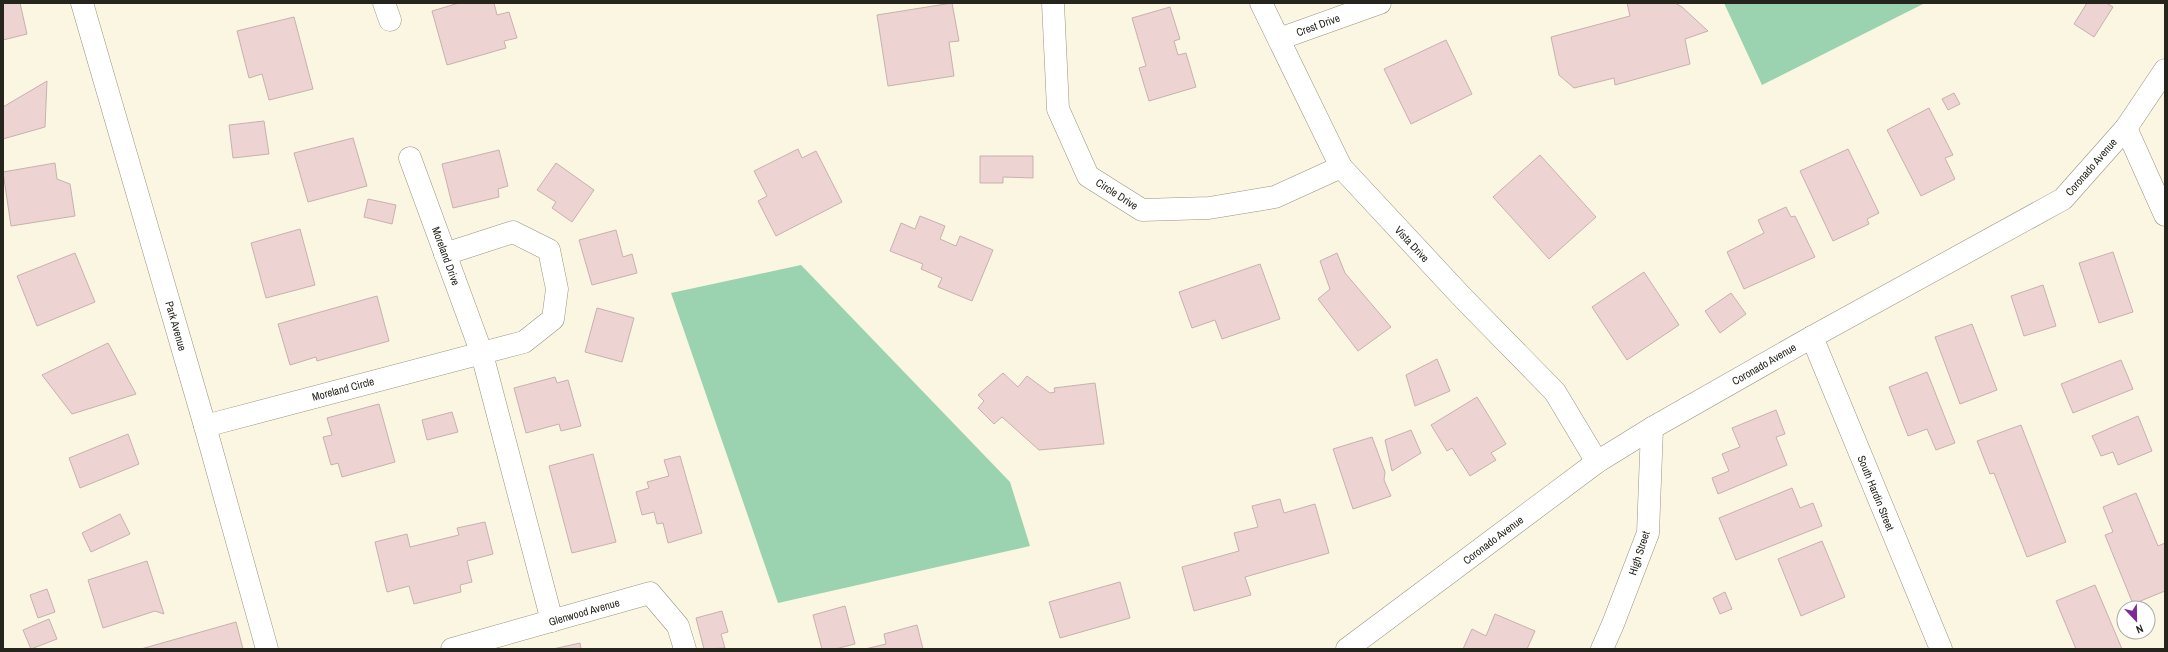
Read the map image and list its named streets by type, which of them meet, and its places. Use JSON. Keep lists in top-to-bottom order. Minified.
{"streets":{"street":["Crest Drive","Coronado Avenue","Circle Drive","Vista Drive","Moreland Drive","Park Avenue","Moreland Circle","South Hardin Street","High Street","Glenwood Avenue"]},"crossings":[["Crest Drive","Vista Drive"],["Coronado Avenue","Vista Drive"],["Coronado Avenue","South Hardin Street"],["Coronado Avenue","High Street"],["Circle Drive","Vista Drive"],["Moreland Drive","Moreland Circle"],["Moreland Drive","Glenwood Avenue"],["Park Avenue","Moreland Circle"]],"north":"bottom"}
